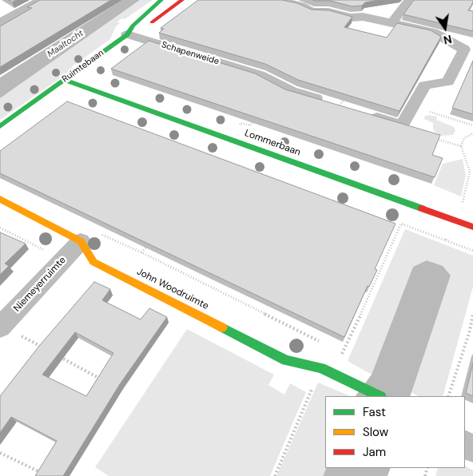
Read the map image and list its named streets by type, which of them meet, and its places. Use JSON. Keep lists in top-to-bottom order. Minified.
{"streets":{"street":["Schapenweide","Ruimtebaan","Lommerbaan","Niemeyerruimte","John Woodruimte"]},"crossings":[["Schapenweide","Ruimtebaan"],["Ruimtebaan","Lommerbaan"],["Niemeyerruimte","John Woodruimte"]],"water":["Maaltocht"],"legend":["Fast","Slow","Jam"],"north":"bottom"}
